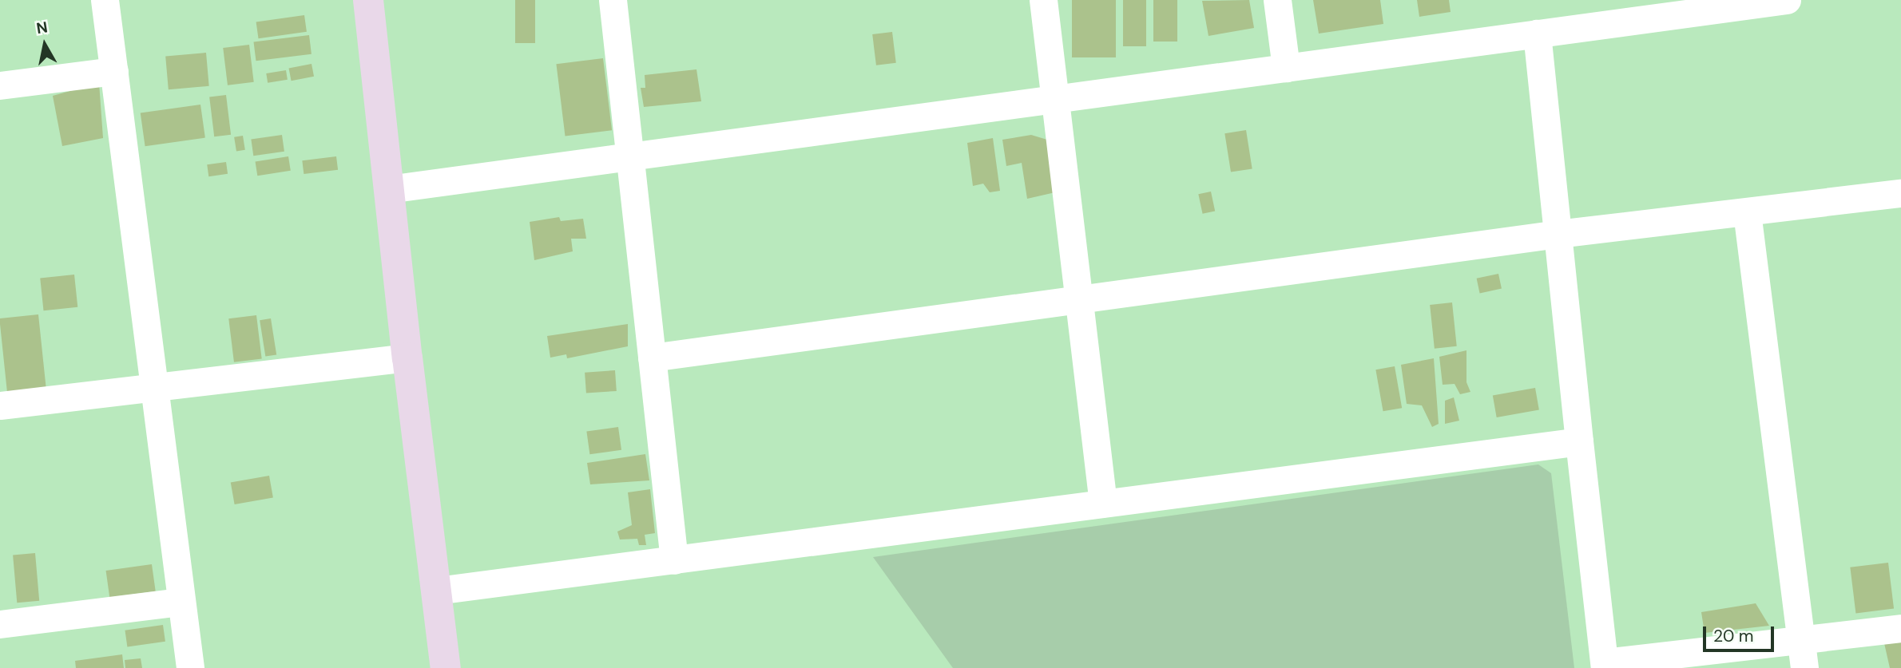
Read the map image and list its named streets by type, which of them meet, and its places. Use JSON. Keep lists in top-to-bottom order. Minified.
{"scale_bar":"20 m","north":"top"}
